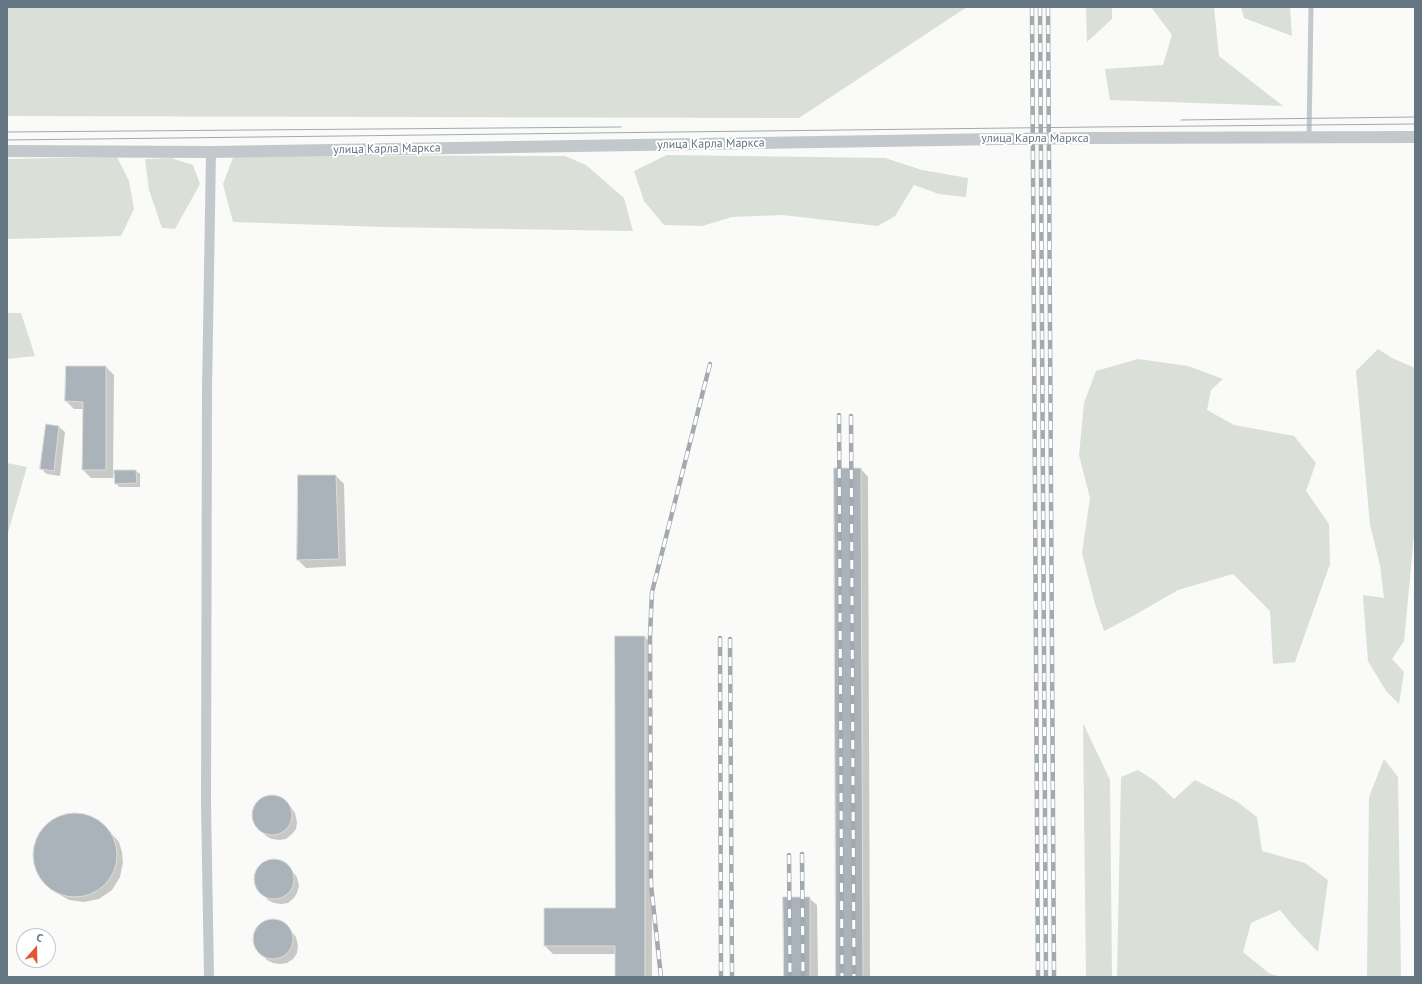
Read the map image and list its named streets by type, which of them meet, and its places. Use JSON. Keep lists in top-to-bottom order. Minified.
{"streets":{"street":["улица Карла Маркса"]},"north":"top"}
